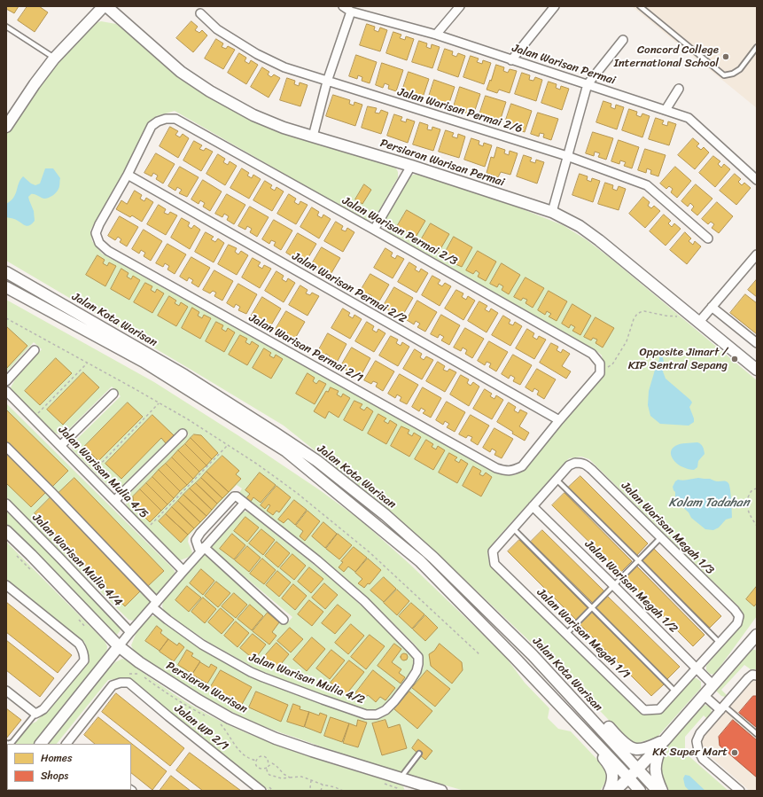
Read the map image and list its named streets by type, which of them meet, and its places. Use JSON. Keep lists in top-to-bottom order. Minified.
{"streets":{"street":["Jalan Warisan Permai","Jalan Warisan Permai 2/6","Persiaran Warisan Permai","Jalan Warisan Permai 2/3","Jalan Warisan Permai 2/2","Jalan Kota Warisan","Jalan Warisan Permai 2/1","Jalan Warisan Mulia 4/5","Jalan Warisan Megah 1/3","Jalan Warisan Mulia 4/4","Jalan Warisan Megah 1/2","Jalan Warisan Megah 1/1","Jalan Warisan Mulia 4/2","Persiaran Warisan","Jalan WP 2/1"]},"crossings":[["Jalan Warisan Permai 2/3","Jalan Warisan Permai 2/2"],["Jalan Warisan Permai 2/3","Jalan Warisan Permai 2/1"],["Jalan Warisan Permai 2/2","Jalan Warisan Permai 2/1"]],"water":["Kolam Tadahan"],"places":["Concord College International School","Opposite Jimart / KIP Sentral Sepang","KK Super Mart"],"legend":["Homes","Shops"]}
